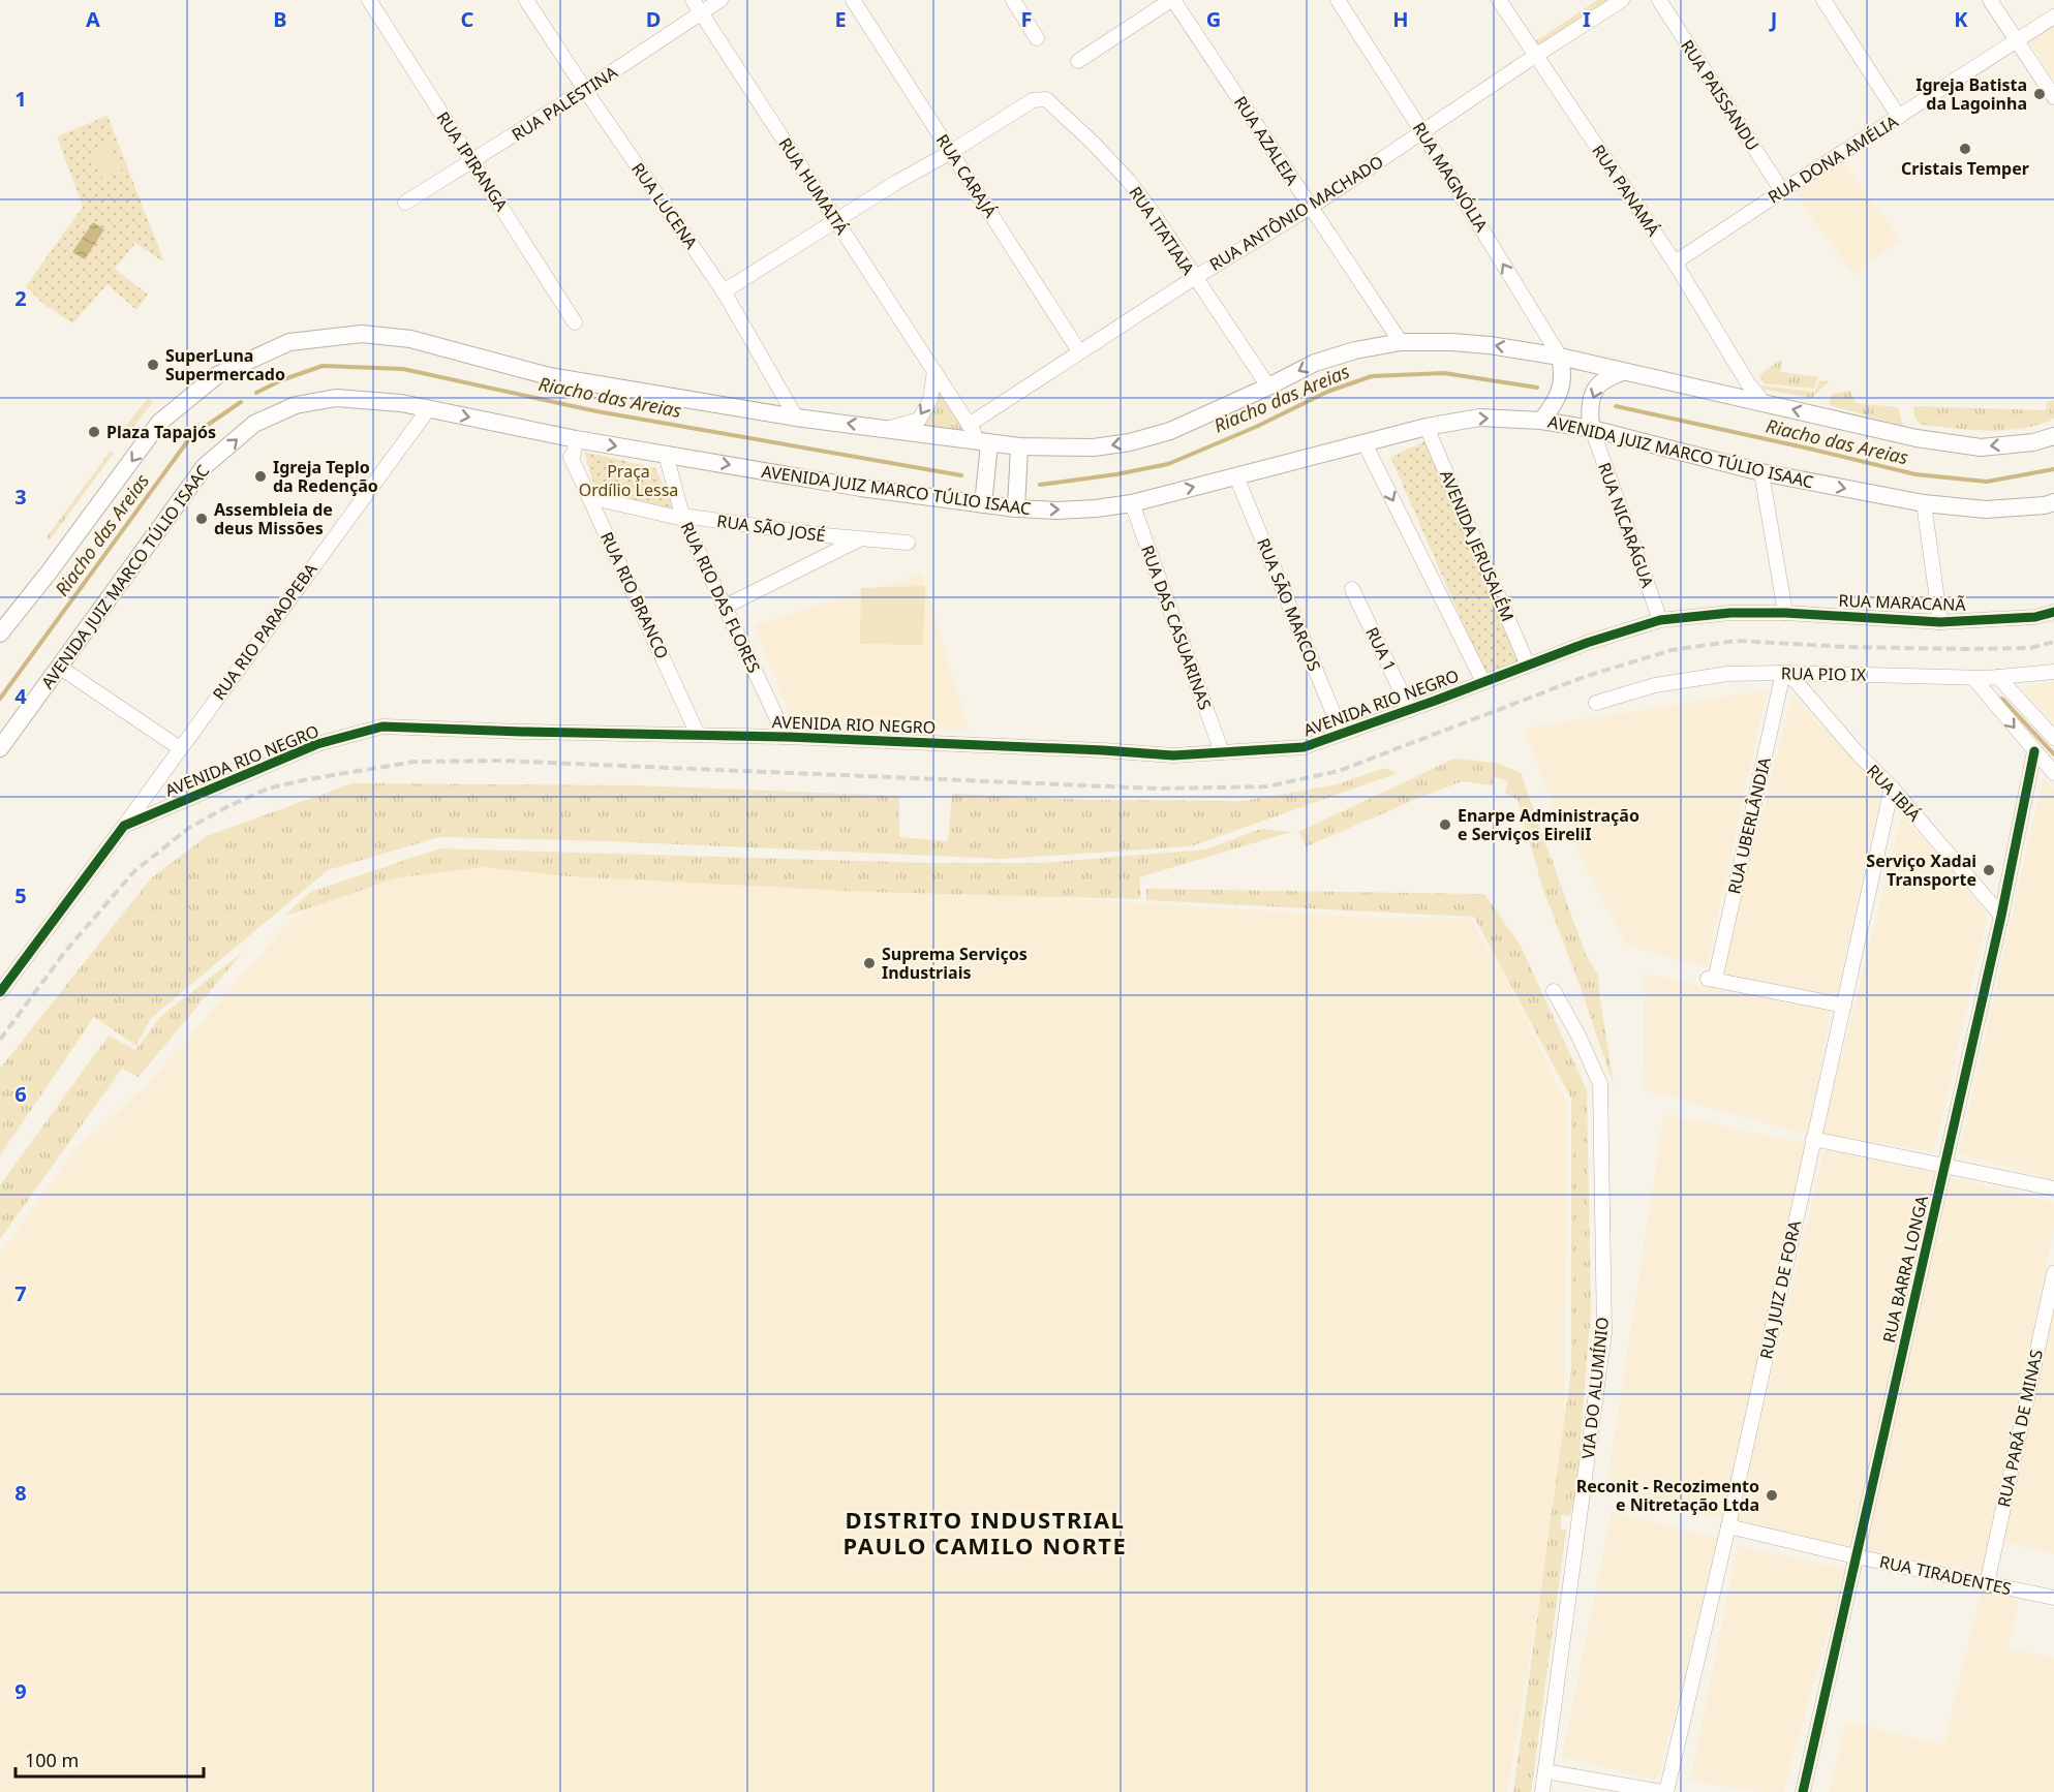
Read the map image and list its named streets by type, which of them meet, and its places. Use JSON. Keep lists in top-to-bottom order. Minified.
{"streets":{"main road":["AVENIDA JUIZ MARCO TÚLIO ISAAC"],"street":["RUA PAISSANDU","RUA PALESTINA","RUA AZALEIA","RUA DONA AMÉLIA","RUA IPIRANGA","RUA CARAJÁ","RUA MAGNÓLIA","RUA HUMAITÁ","RUA PANAMÁ","RUA LUCENA","RUA ANTÔNIO MACHADO","RUA ITATIAIA","RUA NICARÁGUA","RUA SÃO JOSÉ","AVENIDA JERUSALÉM","RUA RIO BRANCO","RUA RIO DAS FLORES","RUA MARACANÃ","RUA SÃO MARCOS","RUA DAS CASUARINAS","RUA RIO PARAOPEBA","RUA 1","RUA PIO IX","AVENIDA RIO NEGRO","RUA IBIÁ","RUA UBERLÂNDIA","RUA BARRA LONGA","RUA JUIZ DE FORA","VIA DO ALUMÍNIO","RUA PARÁ DE MINAS","RUA TIRADENTES"]},"crossings":[["RUA PAISSANDU","RUA DONA AMÉLIA"],["RUA PALESTINA","RUA IPIRANGA"],["RUA PALESTINA","RUA HUMAITÁ"],["RUA PALESTINA","RUA LUCENA"],["RUA AZALEIA","RUA ANTÔNIO MACHADO"],["RUA DONA AMÉLIA","RUA PANAMÁ"],["RUA CARAJÁ","RUA ANTÔNIO MACHADO"],["RUA CARAJÁ","RUA ITATIAIA"],["RUA MAGNÓLIA","RUA ANTÔNIO MACHADO"],["RUA HUMAITÁ","RUA ANTÔNIO MACHADO"],["RUA PANAMÁ","RUA ANTÔNIO MACHADO"],["RUA ANTÔNIO MACHADO","RUA ITATIAIA"],["AVENIDA JUIZ MARCO TÚLIO ISAAC","RUA NICARÁGUA"],["AVENIDA JUIZ MARCO TÚLIO ISAAC","AVENIDA JERUSALÉM"],["AVENIDA JUIZ MARCO TÚLIO ISAAC","RUA RIO BRANCO"],["AVENIDA JUIZ MARCO TÚLIO ISAAC","RUA RIO DAS FLORES"],["AVENIDA JUIZ MARCO TÚLIO ISAAC","RUA SÃO MARCOS"],["AVENIDA JUIZ MARCO TÚLIO ISAAC","RUA DAS CASUARINAS"],["AVENIDA JUIZ MARCO TÚLIO ISAAC","RUA RIO PARAOPEBA"],["RUA NICARÁGUA","AVENIDA RIO NEGRO"],["RUA SÃO JOSÉ","RUA RIO BRANCO"],["RUA SÃO JOSÉ","RUA RIO DAS FLORES"],["AVENIDA JERUSALÉM","AVENIDA RIO NEGRO"],["RUA RIO BRANCO","AVENIDA RIO NEGRO"],["RUA RIO DAS FLORES","AVENIDA RIO NEGRO"],["RUA MARACANÃ","AVENIDA RIO NEGRO"],["RUA SÃO MARCOS","AVENIDA RIO NEGRO"],["RUA DAS CASUARINAS","AVENIDA RIO NEGRO"],["RUA RIO PARAOPEBA","AVENIDA RIO NEGRO"],["RUA 1","AVENIDA RIO NEGRO"],["RUA PIO IX","RUA IBIÁ"],["RUA PIO IX","RUA UBERLÂNDIA"],["RUA IBIÁ","RUA UBERLÂNDIA"],["RUA IBIÁ","RUA BARRA LONGA"],["RUA IBIÁ","RUA JUIZ DE FORA"],["RUA UBERLÂNDIA","RUA JUIZ DE FORA"],["RUA BARRA LONGA","RUA TIRADENTES"],["RUA JUIZ DE FORA","RUA TIRADENTES"],["RUA PARÁ DE MINAS","RUA TIRADENTES"]],"one_way":["RUA MAGNÓLIA"],"districts":["DISTRITO INDUSTRIAL PAULO CAMILO NORTE"],"water":["Riacho das Areias"],"parks":["Praça Ordílio Lessa"],"places":["Igreja Batista da Lagoinha","Cristais Temper","SuperLuna Supermercado","Plaza Tapajós","Igreja Teplo da Redenção","Assembleia de deus Missões","Enarpe Administração e Serviços EireliI","Serviço Xadai Transporte","Suprema Serviços Industriais","Reconit - Recozimento e Nitretação Ltda"],"scale_bar":"100 m","grid":{"columns":["A","B","C","D","E","F","G","H","I","J","K"],"rows":["1","2","3","4","5","6","7","8","9"]}}
